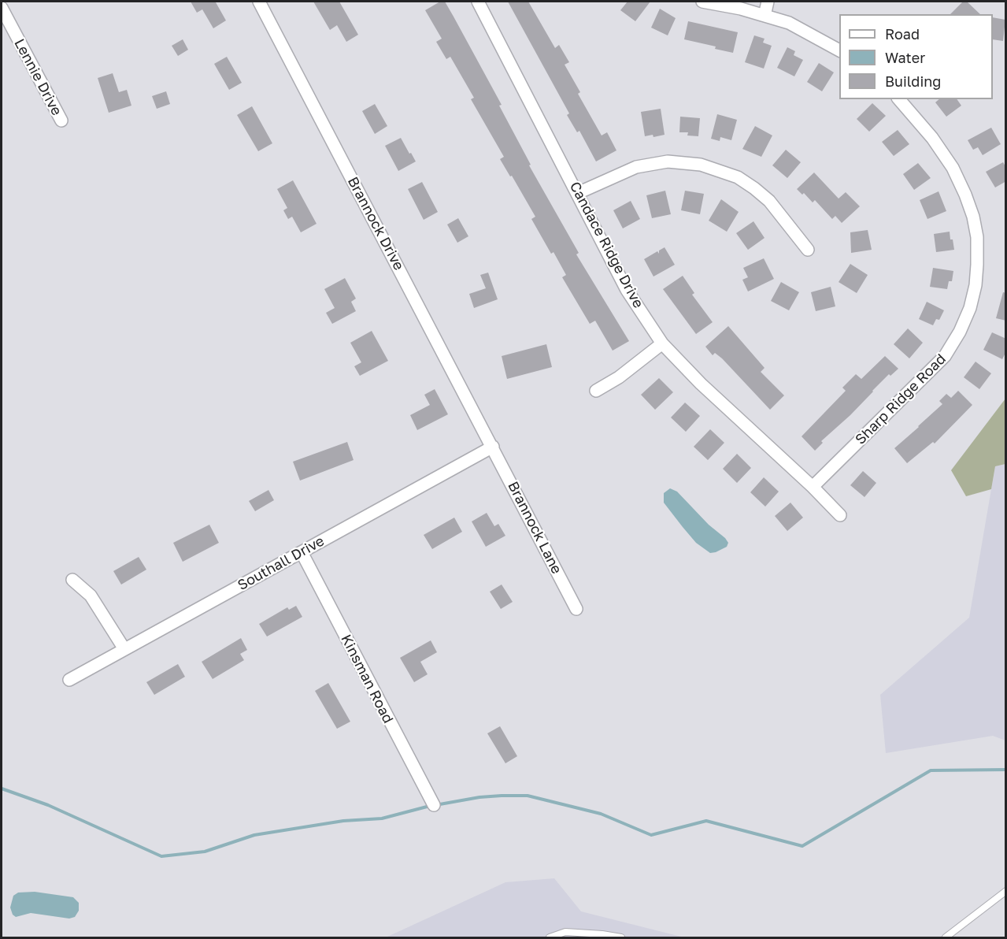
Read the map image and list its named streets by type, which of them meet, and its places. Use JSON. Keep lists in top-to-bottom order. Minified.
{"streets":{"street":["Lennie Drive","Brannock Drive","Candace Ridge Drive","Sharp Ridge Road","Brannock Lane","Southall Drive","Kinsman Road"]},"crossings":[["Brannock Drive","Brannock Lane"],["Brannock Drive","Southall Drive"],["Candace Ridge Drive","Sharp Ridge Road"],["Brannock Lane","Southall Drive"],["Southall Drive","Kinsman Road"]],"legend":["Road","Water","Building"]}
